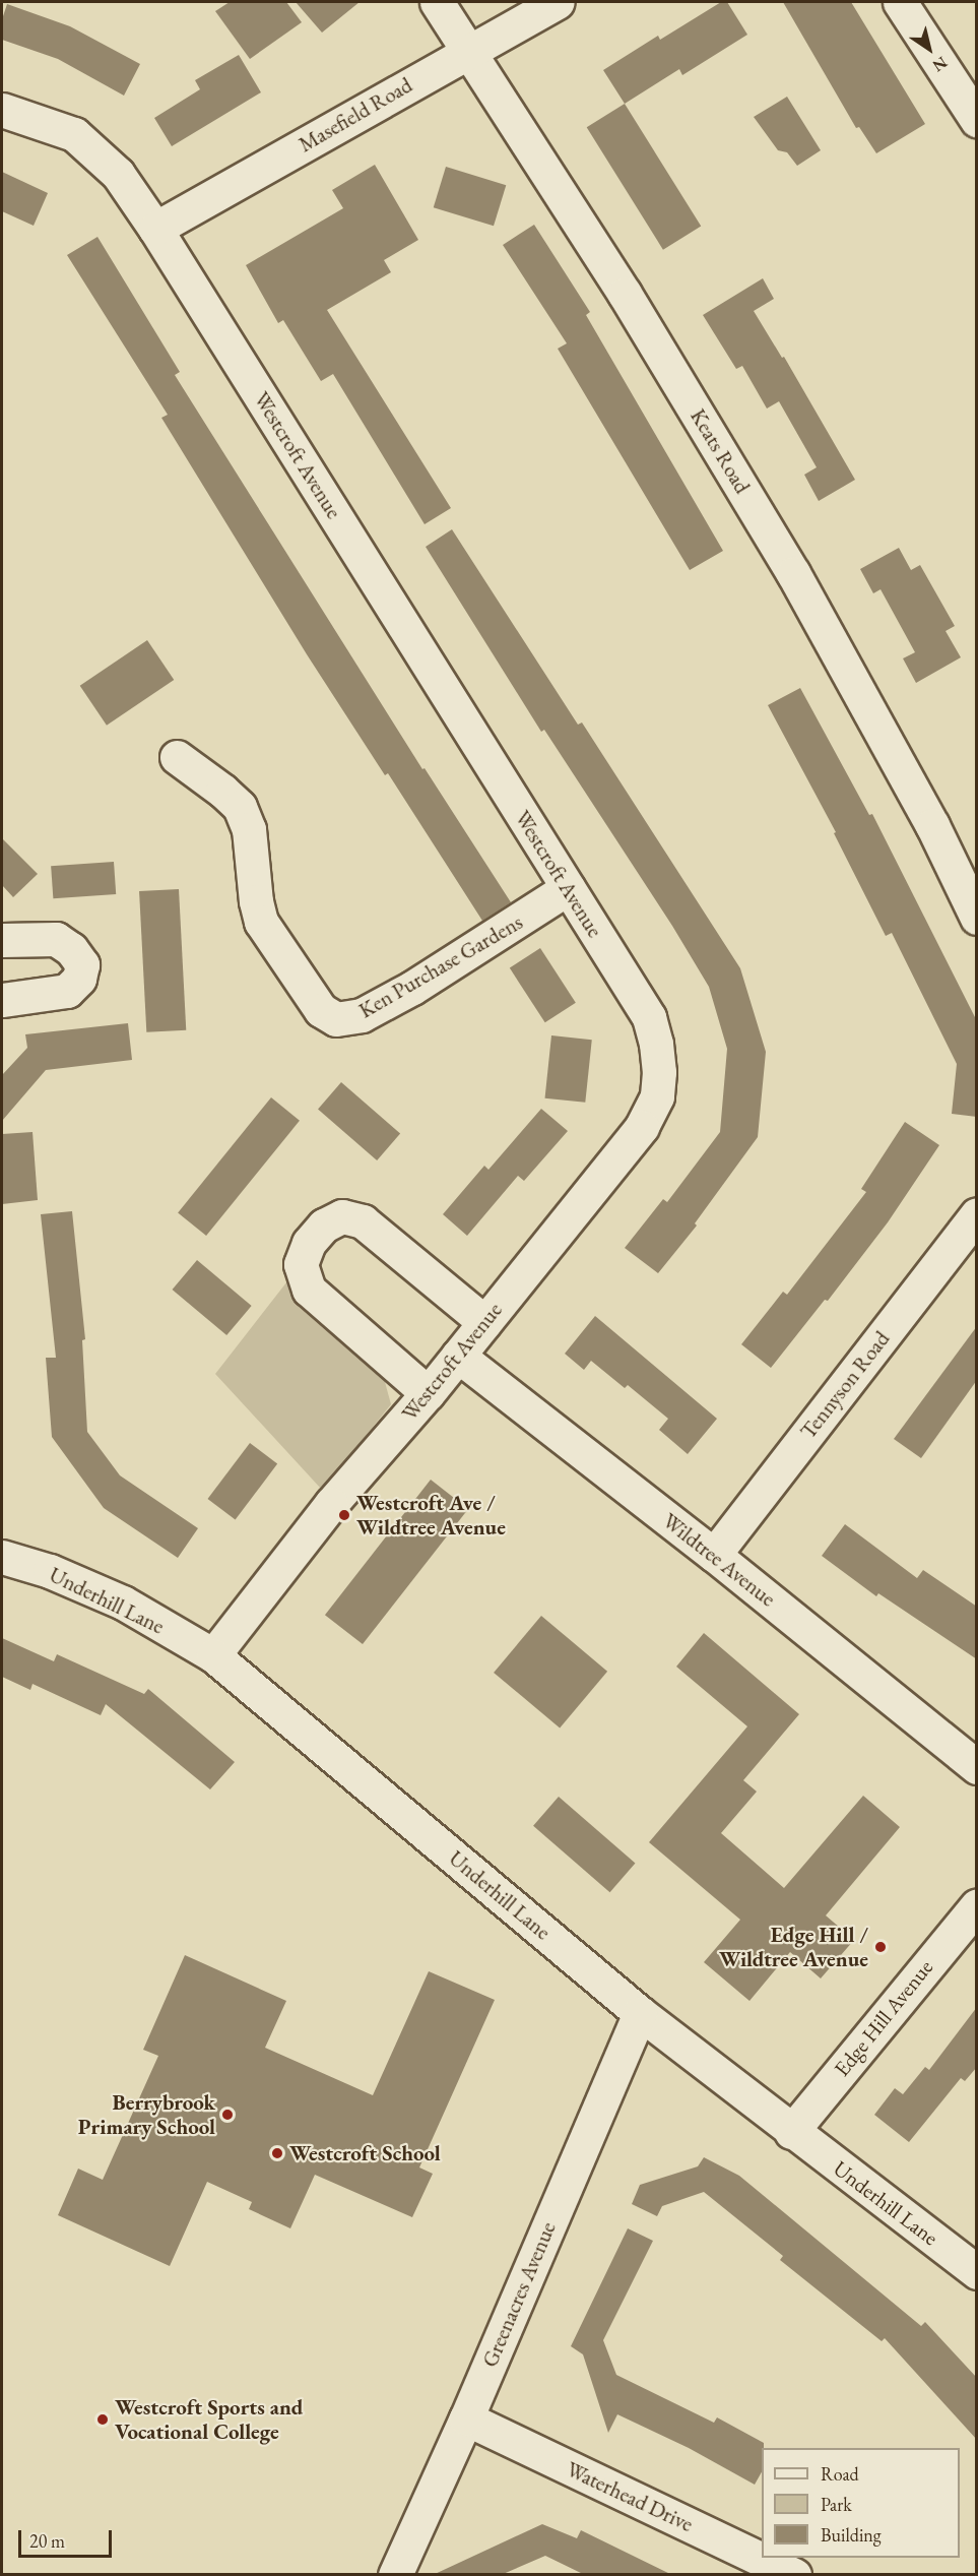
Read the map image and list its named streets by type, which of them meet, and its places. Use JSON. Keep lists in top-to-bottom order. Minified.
{"streets":{"street":["Masefield Road","Keats Road","Westcroft Avenue","Ken Purchase Gardens","Tennyson Road","Wildtree Avenue","Underhill Lane","Edge Hill Avenue","Greenacres Avenue","Waterhead Drive"]},"crossings":[["Masefield Road","Keats Road"],["Masefield Road","Westcroft Avenue"],["Westcroft Avenue","Ken Purchase Gardens"],["Westcroft Avenue","Wildtree Avenue"],["Westcroft Avenue","Underhill Lane"],["Tennyson Road","Wildtree Avenue"],["Underhill Lane","Edge Hill Avenue"],["Underhill Lane","Greenacres Avenue"],["Greenacres Avenue","Waterhead Drive"]],"places":["Westcroft Ave / Wildtree Avenue","Edge Hill / Wildtree Avenue","Berrybrook Primary School","Westcroft School","Westcroft Sports and Vocational College"],"legend":["Road","Park","Building"],"scale_bar":"20 m","north":"bottom right"}
